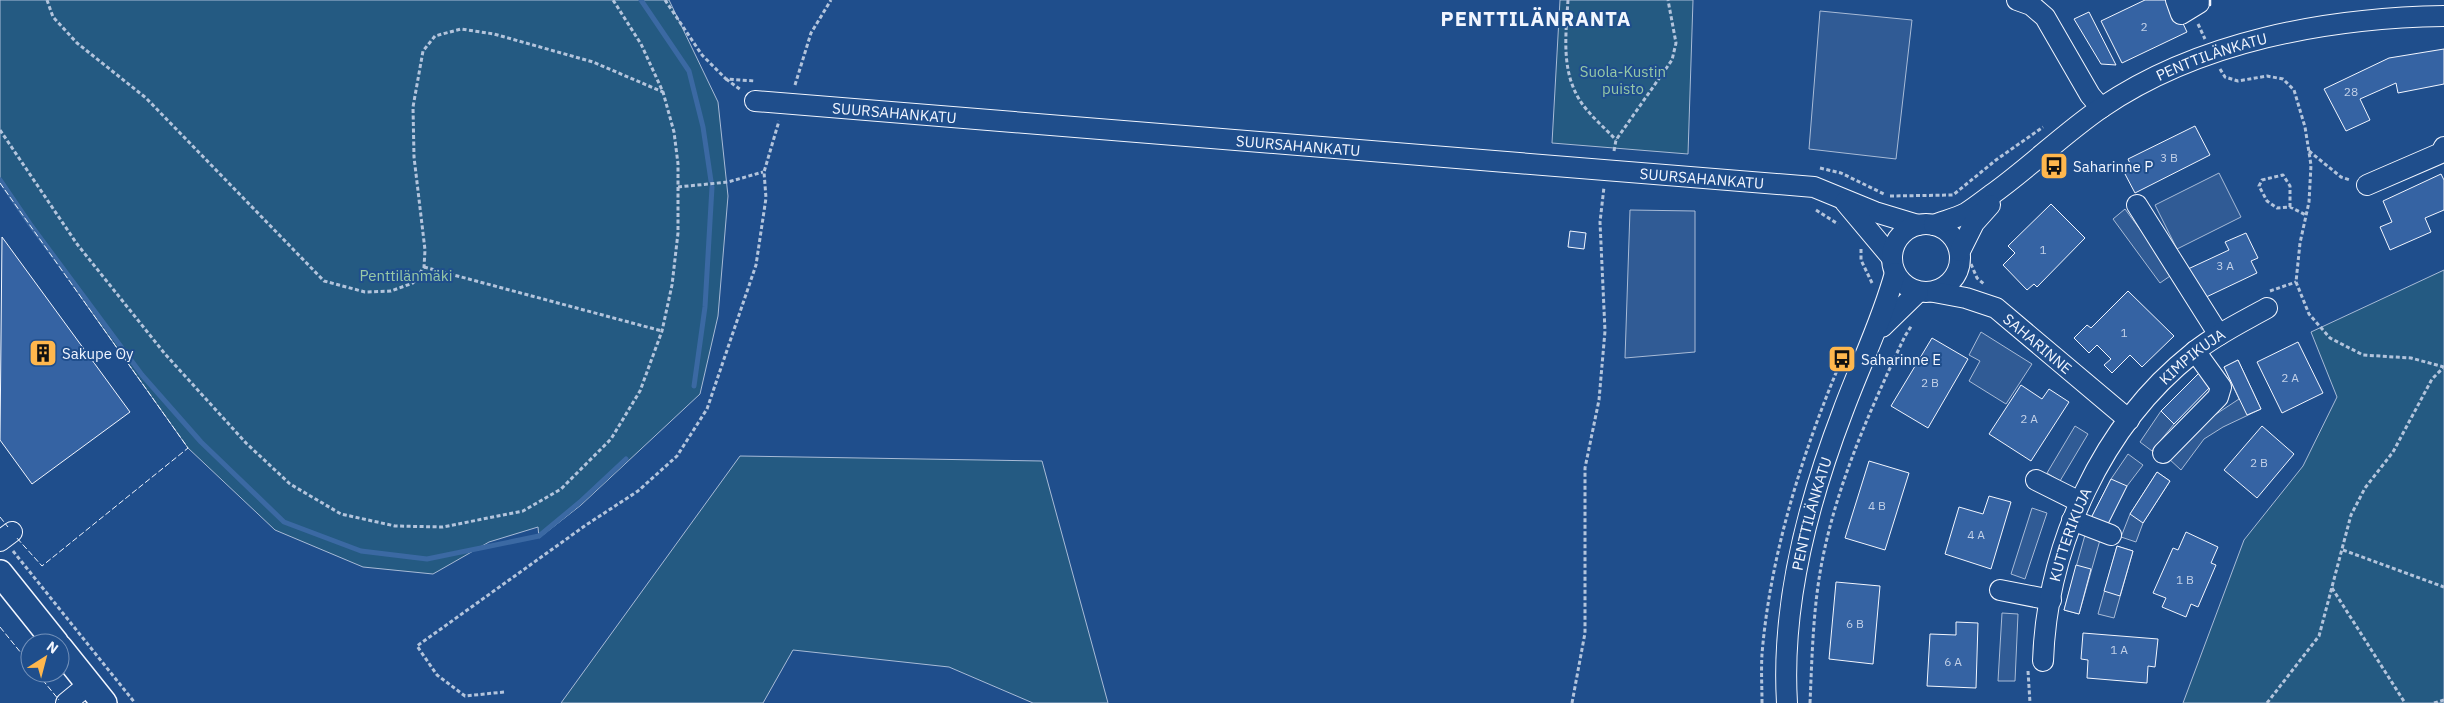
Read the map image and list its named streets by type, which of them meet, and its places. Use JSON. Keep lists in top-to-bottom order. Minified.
{"streets":{"street":["PENTTILÄNKATU","SUURSAHANKATU","SAHARINNE","KIMPIKUJA","KUTTERIKUJA"]},"crossings":[["PENTTILÄNKATU","SUURSAHANKATU"],["PENTTILÄNKATU","SAHARINNE"],["SUURSAHANKATU","SAHARINNE"],["SAHARINNE","KIMPIKUJA"],["SAHARINNE","KUTTERIKUJA"],["KIMPIKUJA","KUTTERIKUJA"]],"districts":["PENTTILÄNRANTA"],"parks":["Suola-Kustin puisto","Penttilänmäki"],"places":{"bus stop":["Saharinne P","Saharinne E"],"building":["Sakupe Oy"]},"house_numbers":["2","28","3 B","1","3 A","1","2 A","2 B","2 A","2 B","4 B","4 A","1 B","6 B","1 A","6 A"],"north":"top right"}
